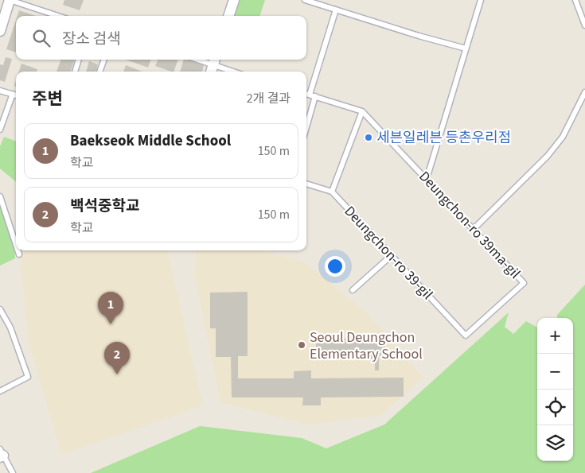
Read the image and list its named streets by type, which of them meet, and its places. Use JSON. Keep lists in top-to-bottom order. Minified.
{"streets":{"lane":["Deungchon-ro 39ma-gil","Deungchon-ro 39-gil"]},"crossings":[["Deungchon-ro 39ma-gil","Deungchon-ro 39-gil"]],"places":["세븐일레븐 등촌우리점","Seoul Deungchon Elementary School"],"page":{"search":"장소 검색","heading":["주변","2개 결과"],"list":[{"mark":"1","name":"Baekseok Middle School","note":"학교","value":"150 m"},{"mark":"2","name":"백석중학교","note":"학교","value":"150 m"}],"pins":["1","2"],"map_buttons":["+","−"]}}
